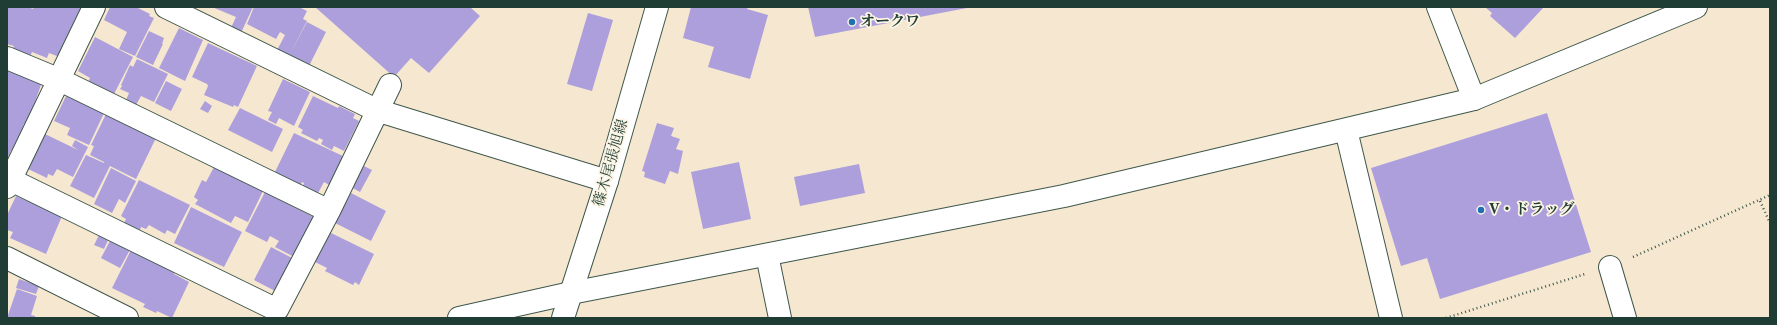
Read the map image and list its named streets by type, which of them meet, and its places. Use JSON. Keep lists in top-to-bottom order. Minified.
{"streets":{"street":["篠木尾張旭線"]},"places":["オークワ","V・ドラッグ"]}
